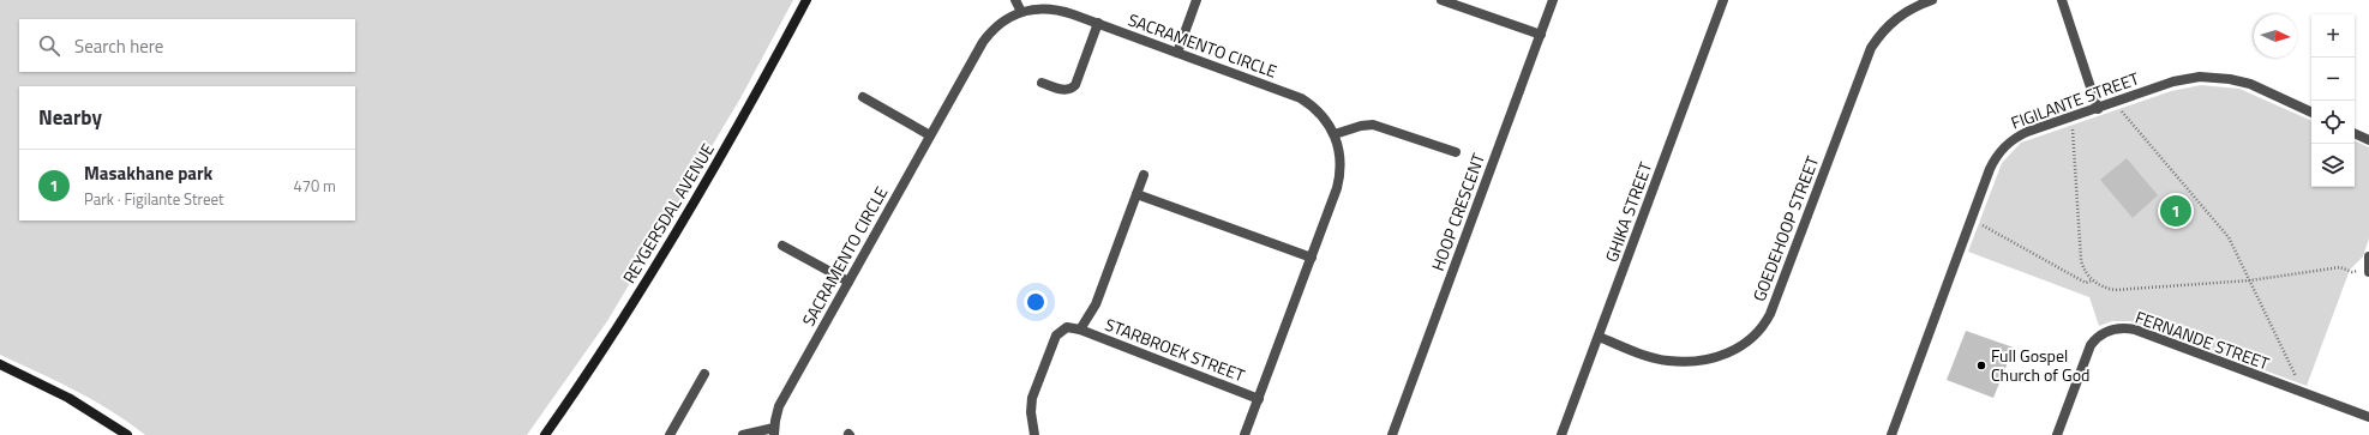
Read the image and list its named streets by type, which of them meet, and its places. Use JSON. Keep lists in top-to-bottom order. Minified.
{"streets":{"main road":["REYGERSDAL AVENUE"],"street":["SACRAMENTO CIRCLE","FIGILANTE STREET","HOOP CRESCENT","GHIKA STREET","GOEDEHOOP STREET","FERNANDE STREET","STARBROEK STREET"]},"crossings":[["SACRAMENTO CIRCLE","STARBROEK STREET"],["GHIKA STREET","GOEDEHOOP STREET"]],"places":["Full Gospel Church of God"],"north":"right","page":{"map_buttons":["+","−"],"search":"Search here","heading":"Nearby","list":[{"mark":"1","name":"Masakhane park","note":"Park · Figilante Street","value":"470 m"}],"pins":"1"}}
